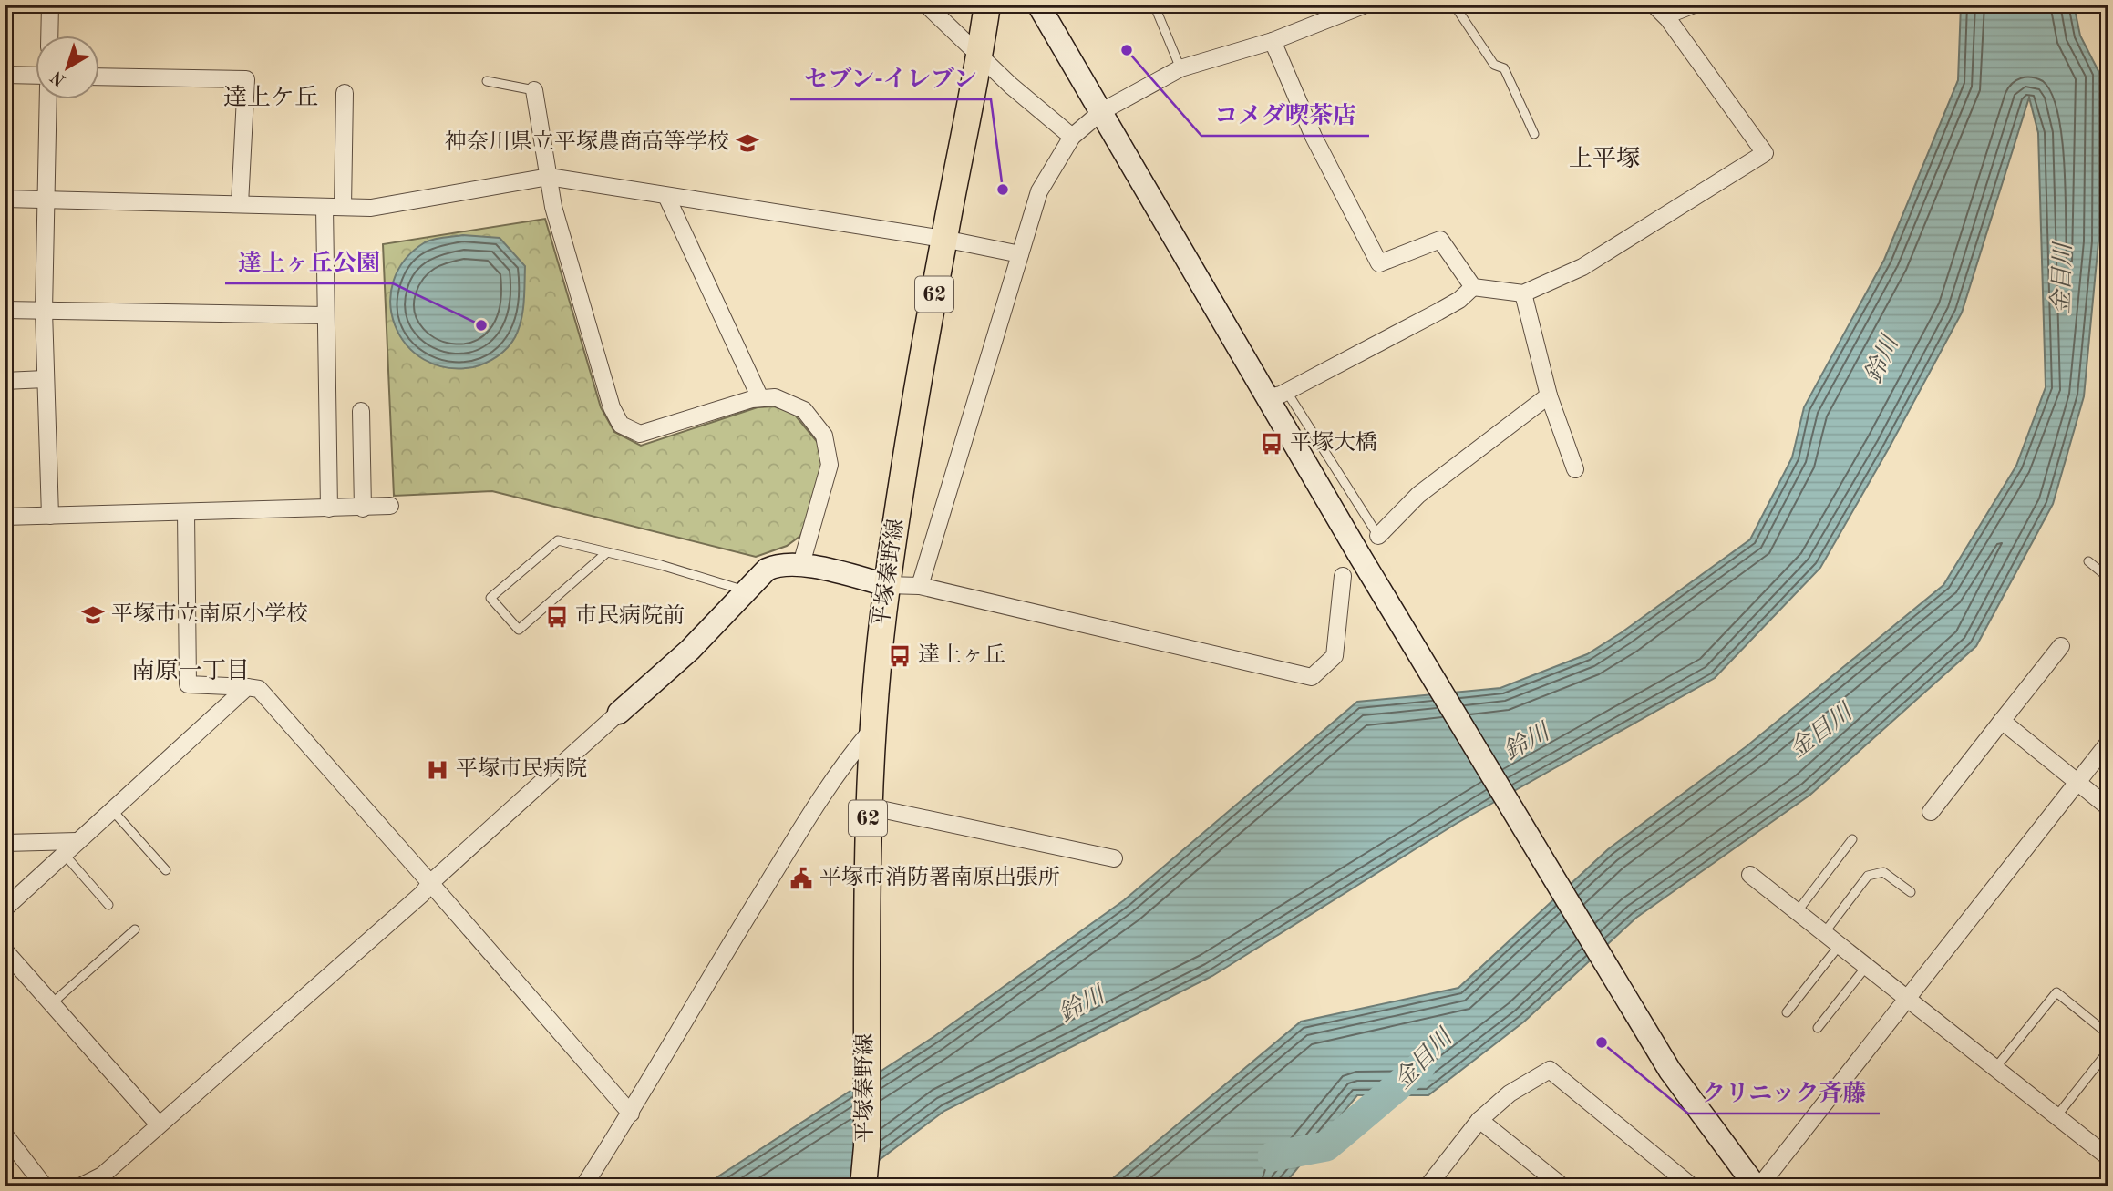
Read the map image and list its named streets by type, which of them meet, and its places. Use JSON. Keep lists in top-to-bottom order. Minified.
{"streets":{"main road":["62","平塚秦野線"]},"districts":["達上ケ丘","上平塚","南原一丁目"],"water":["金目川","鈴川"],"places":{"other":["コメダ喫茶店","セブン-イレブン","達上ヶ丘公園","クリニック斉藤"],"school or university":["神奈川県立平塚農商高等学校","平塚市立南原小学校"],"bus stop":["平塚大橋","市民病院前","達上ヶ丘"],"hospital":["平塚市民病院"],"public building":["平塚市消防署南原出張所"]},"north":"bottom left"}
